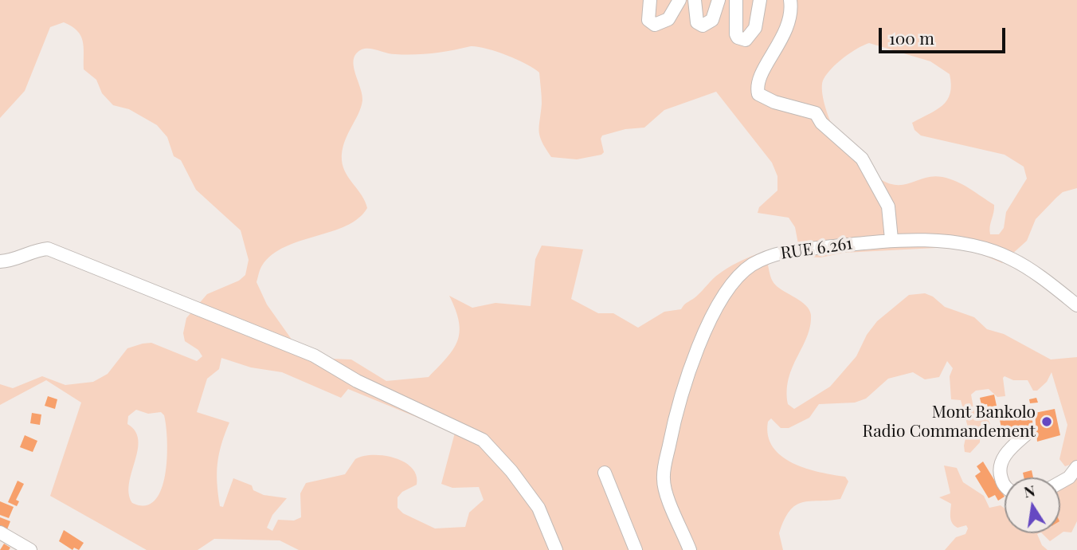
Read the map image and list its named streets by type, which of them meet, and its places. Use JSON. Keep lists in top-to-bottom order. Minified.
{"streets":{"street":["RUE 6.261"]},"places":["Mont Bankolo Radio Commandement"],"scale_bar":"100 m","north":"top"}
